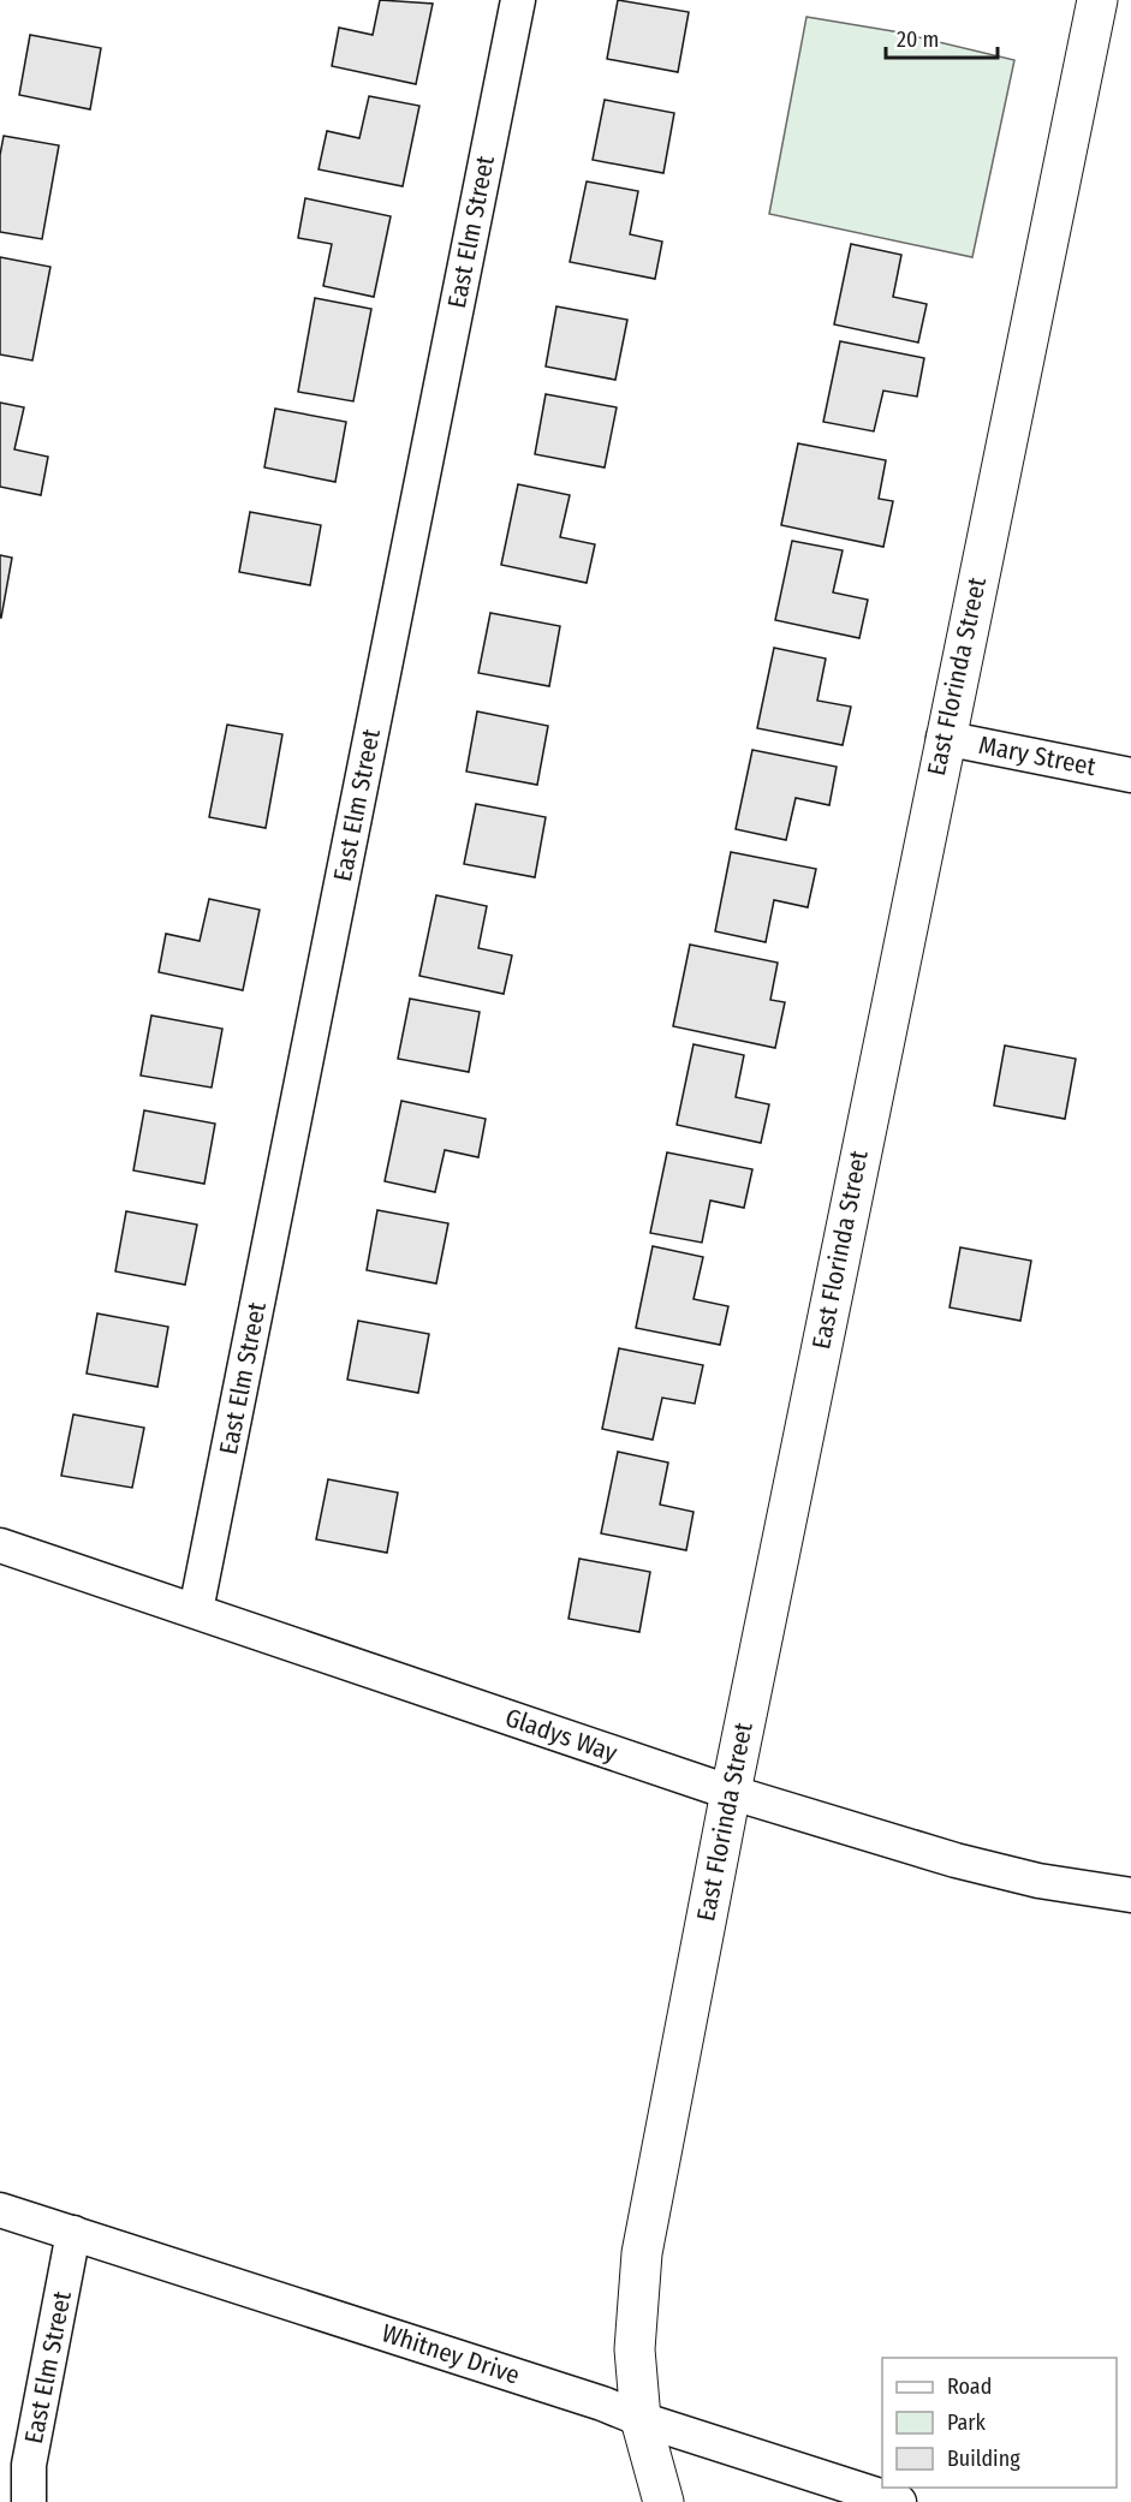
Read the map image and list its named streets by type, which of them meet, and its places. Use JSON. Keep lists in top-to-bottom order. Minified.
{"streets":{"street":["East Elm Street","East Florinda Street","Mary Street","Gladys Way","Whitney Drive"]},"crossings":[["East Elm Street","Gladys Way"],["East Elm Street","Whitney Drive"],["East Florinda Street","Mary Street"],["East Florinda Street","Gladys Way"],["East Florinda Street","Whitney Drive"]],"legend":["Road","Park","Building"],"scale_bar":"20 m"}
